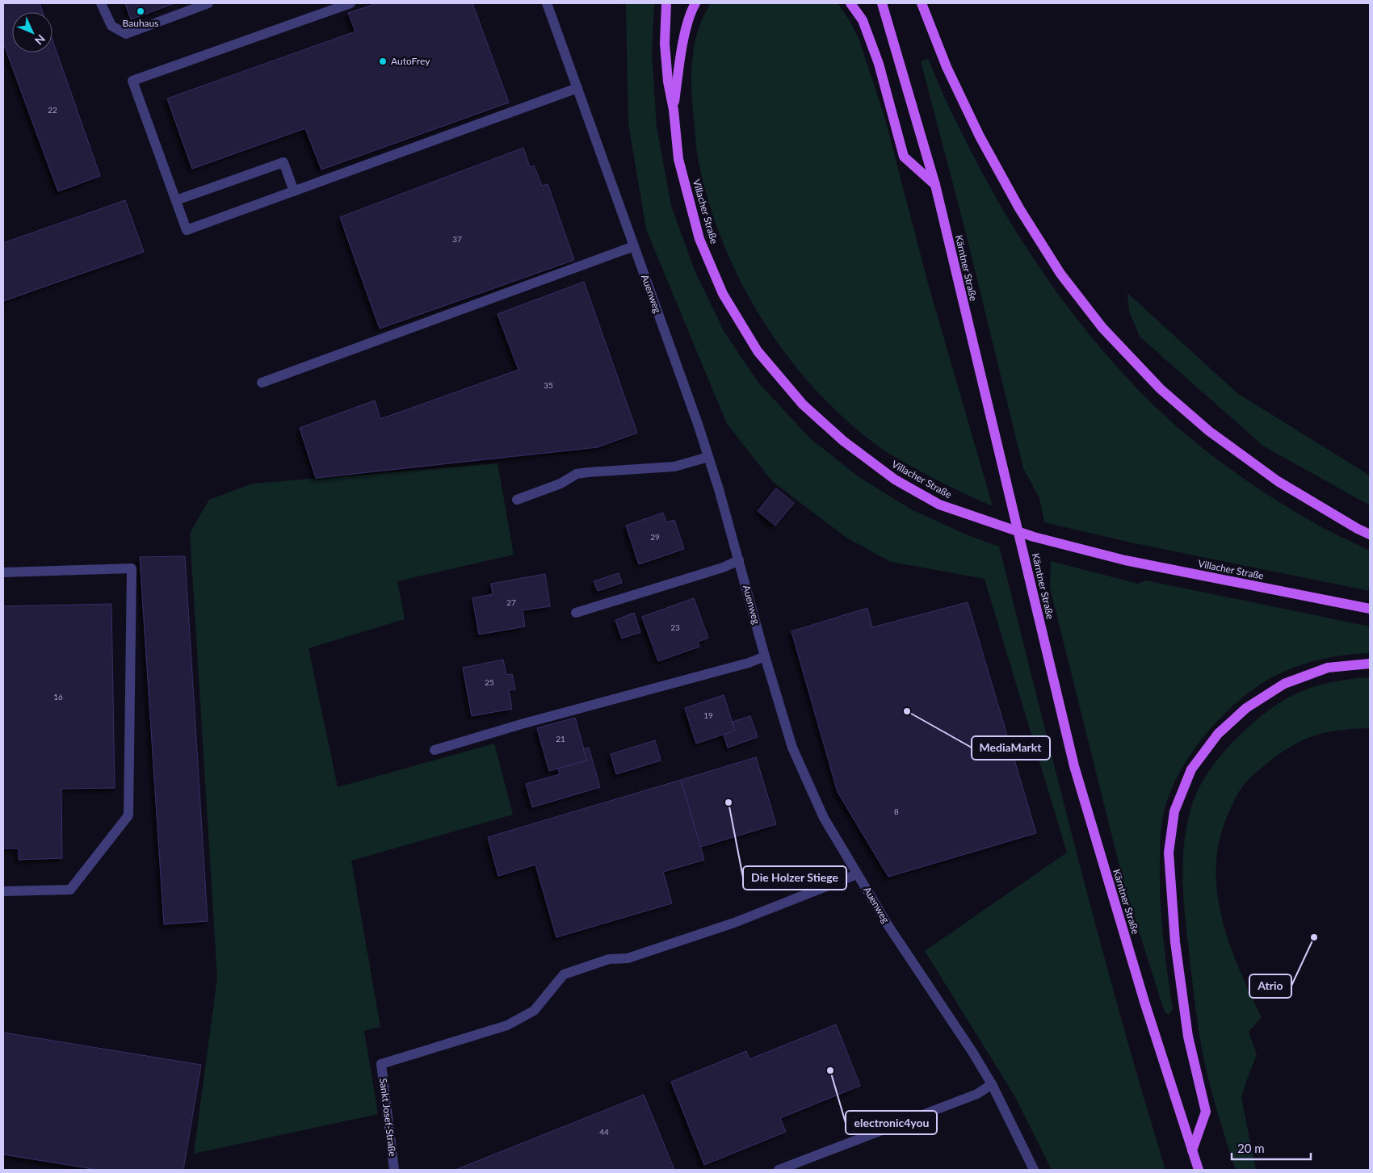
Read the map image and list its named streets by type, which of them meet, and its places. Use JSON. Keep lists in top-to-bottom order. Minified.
{"streets":{"main road":["Villacher Straße","Kärntner Straße"],"street":["Auenweg","Sankt Josef-Straße"]},"crossings":[["Auenweg","Sankt Josef-Straße"]],"places":["Bauhaus","AutoFrey","MediaMarkt","Die Holzer Stiege","Atrio","electronic4you"],"house_numbers":["22","37","35","29","27","23","25","16","19","21","8","44"],"scale_bar":"20 m","north":"bottom right"}
